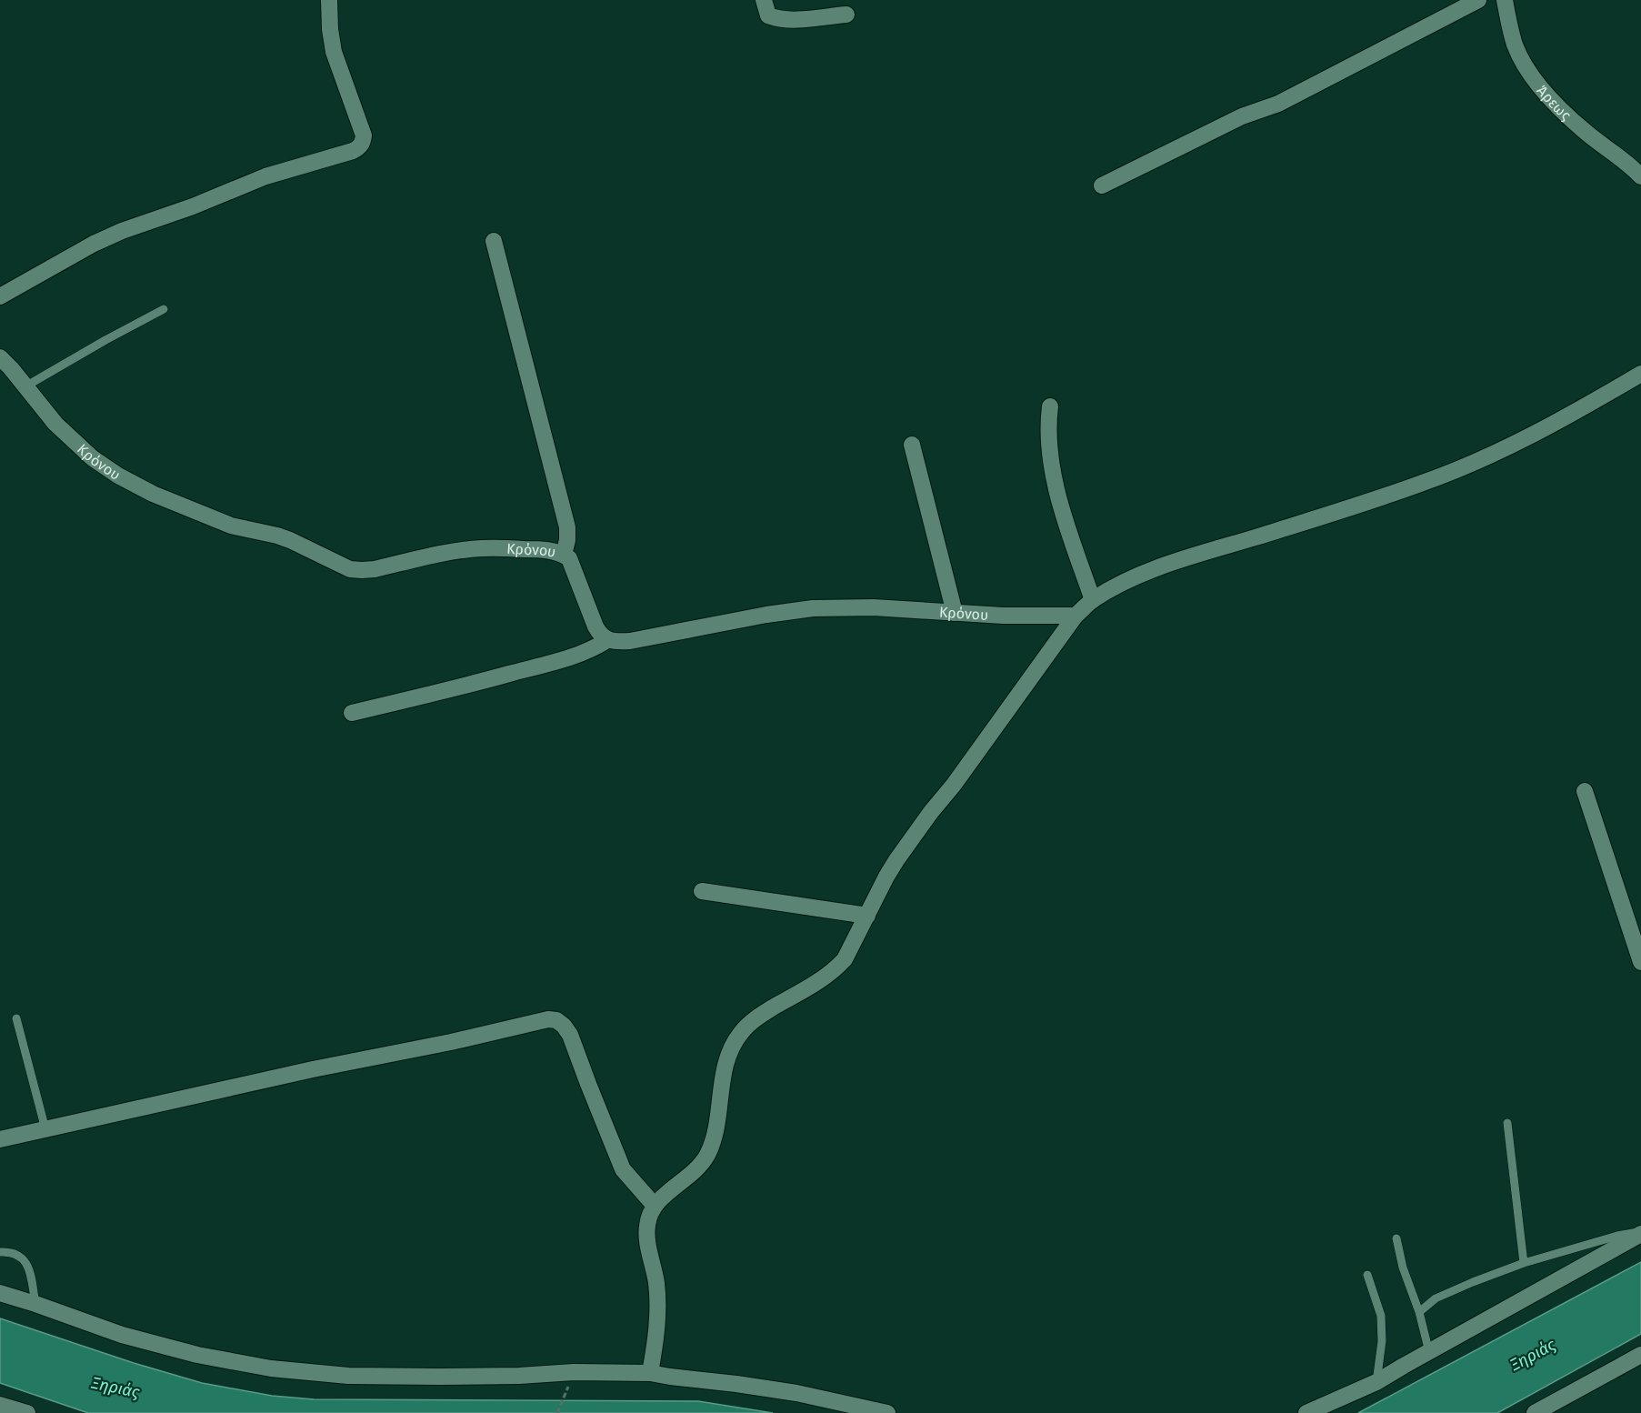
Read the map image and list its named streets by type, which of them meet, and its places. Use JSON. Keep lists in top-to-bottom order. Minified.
{"streets":{"street":["Άρεως","Κρόνου"]},"water":["Ξηριάς"]}
